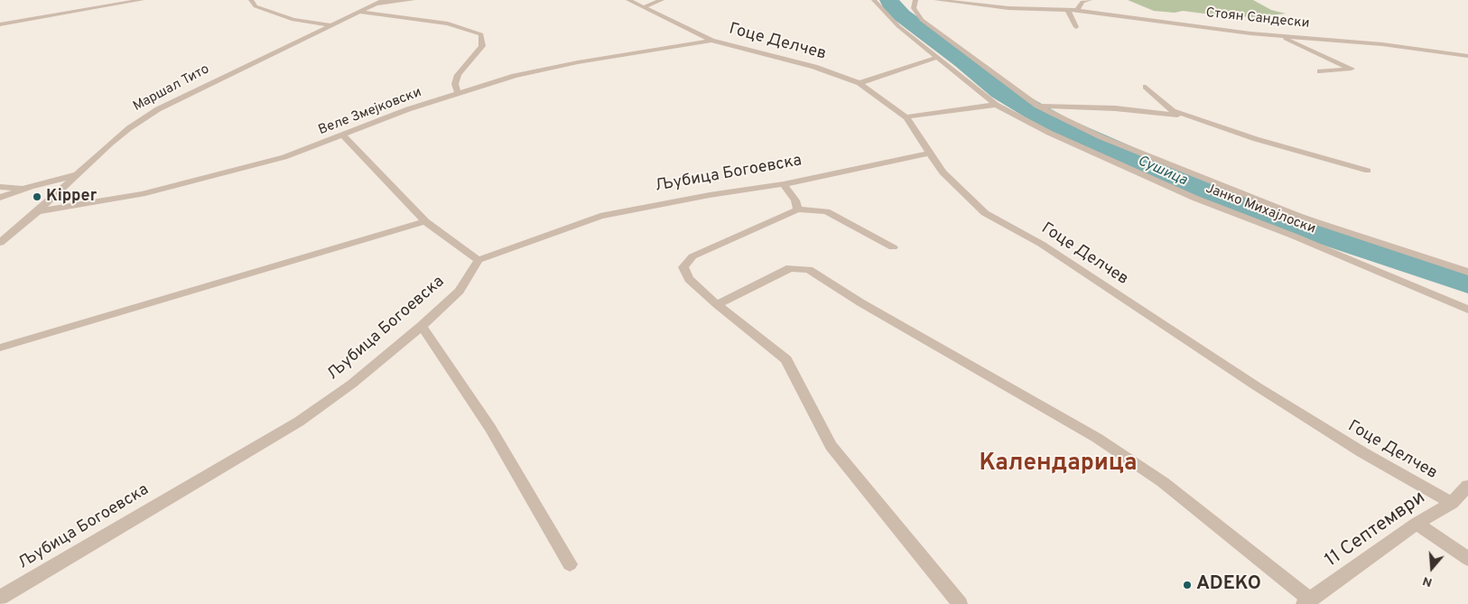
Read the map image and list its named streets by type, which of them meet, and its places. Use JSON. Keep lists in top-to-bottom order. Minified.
{"streets":{"street":["Стоян Сандески","Гоце Делчев","Маршал Тито","Веле Змејковски","Љубица Богоевска","Јанко Михајлоски","11 Септември"]},"crossings":[["Гоце Делчев","Веле Змејковски"],["Гоце Делчев","Љубица Богоевска"],["Гоце Делчев","11 Септември"],["Маршал Тито","Веле Змејковски"]],"districts":["Календарица"],"water":["Сушица"],"places":["Kipper","ADEKO"],"north":"bottom"}
